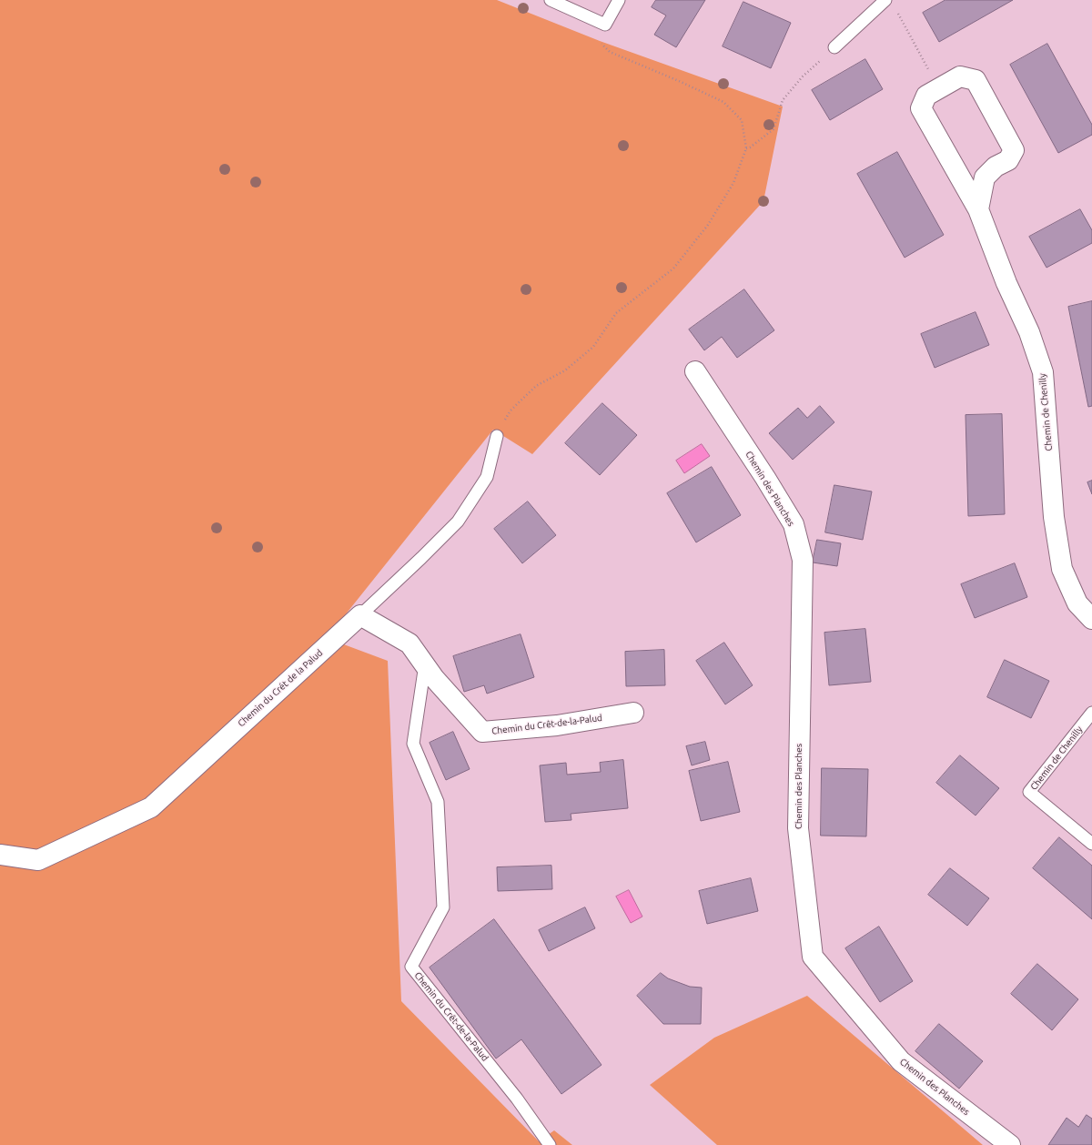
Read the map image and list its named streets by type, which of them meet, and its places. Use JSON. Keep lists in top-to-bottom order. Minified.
{"streets":{"street":["Chemin de Chenilly","Chemin des Planches","Chemin du Crét de la Palud","Chemin du Crêt-de-la-Palud"]},"crossings":[["Chemin du Crét de la Palud","Chemin du Crêt-de-la-Palud"]]}
